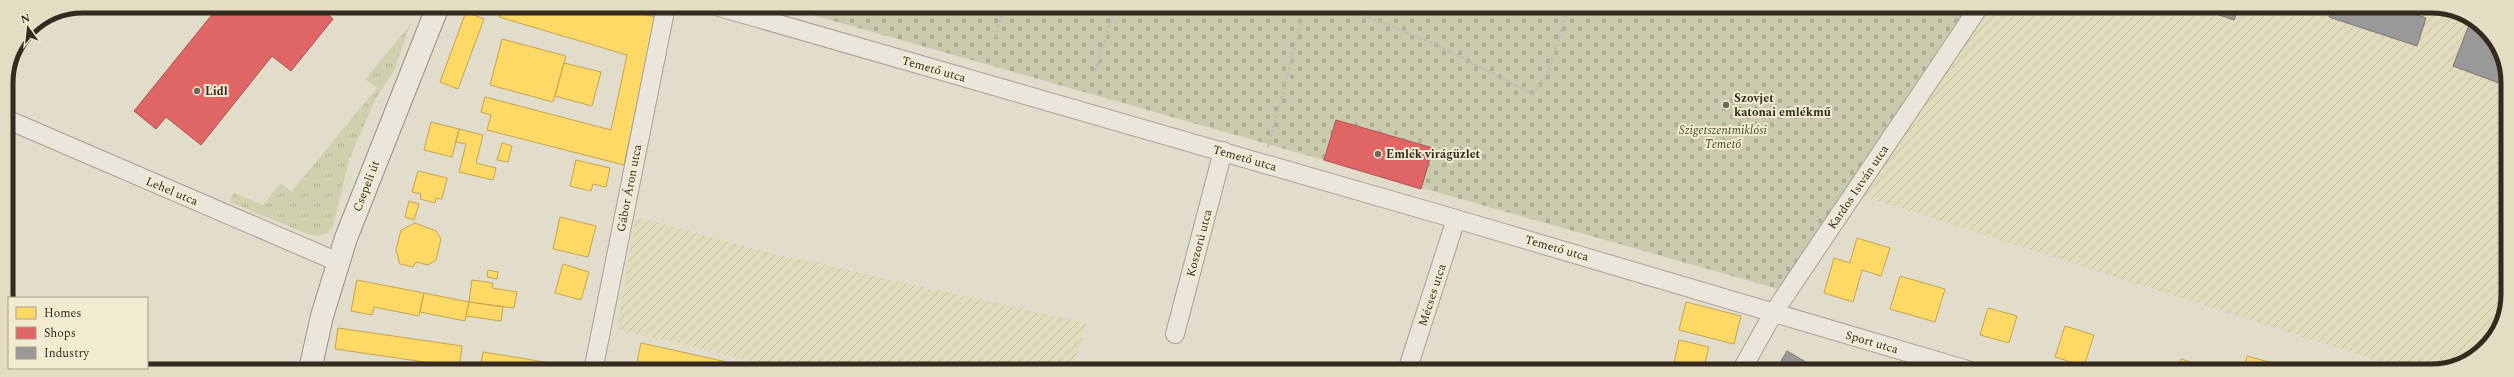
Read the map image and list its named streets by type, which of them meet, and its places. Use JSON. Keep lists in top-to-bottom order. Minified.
{"streets":{"street":["Temető utca","Csepeli út","Kardos István utca","Gábor Áron utca","Lehel utca","Koszorú utca","Mécses utca","Sport utca"]},"crossings":[["Temető utca","Kardos István utca"],["Temető utca","Koszorú utca"],["Temető utca","Mécses utca"],["Temető utca","Sport utca"],["Csepeli út","Lehel utca"],["Kardos István utca","Sport utca"]],"parks":["Szigetszentmiklósi Temető"],"places":["Lidl","Szovjet katonai emlékmű","Emlék virágüzlet"],"legend":["Homes","Shops","Industry"],"north":"top"}
